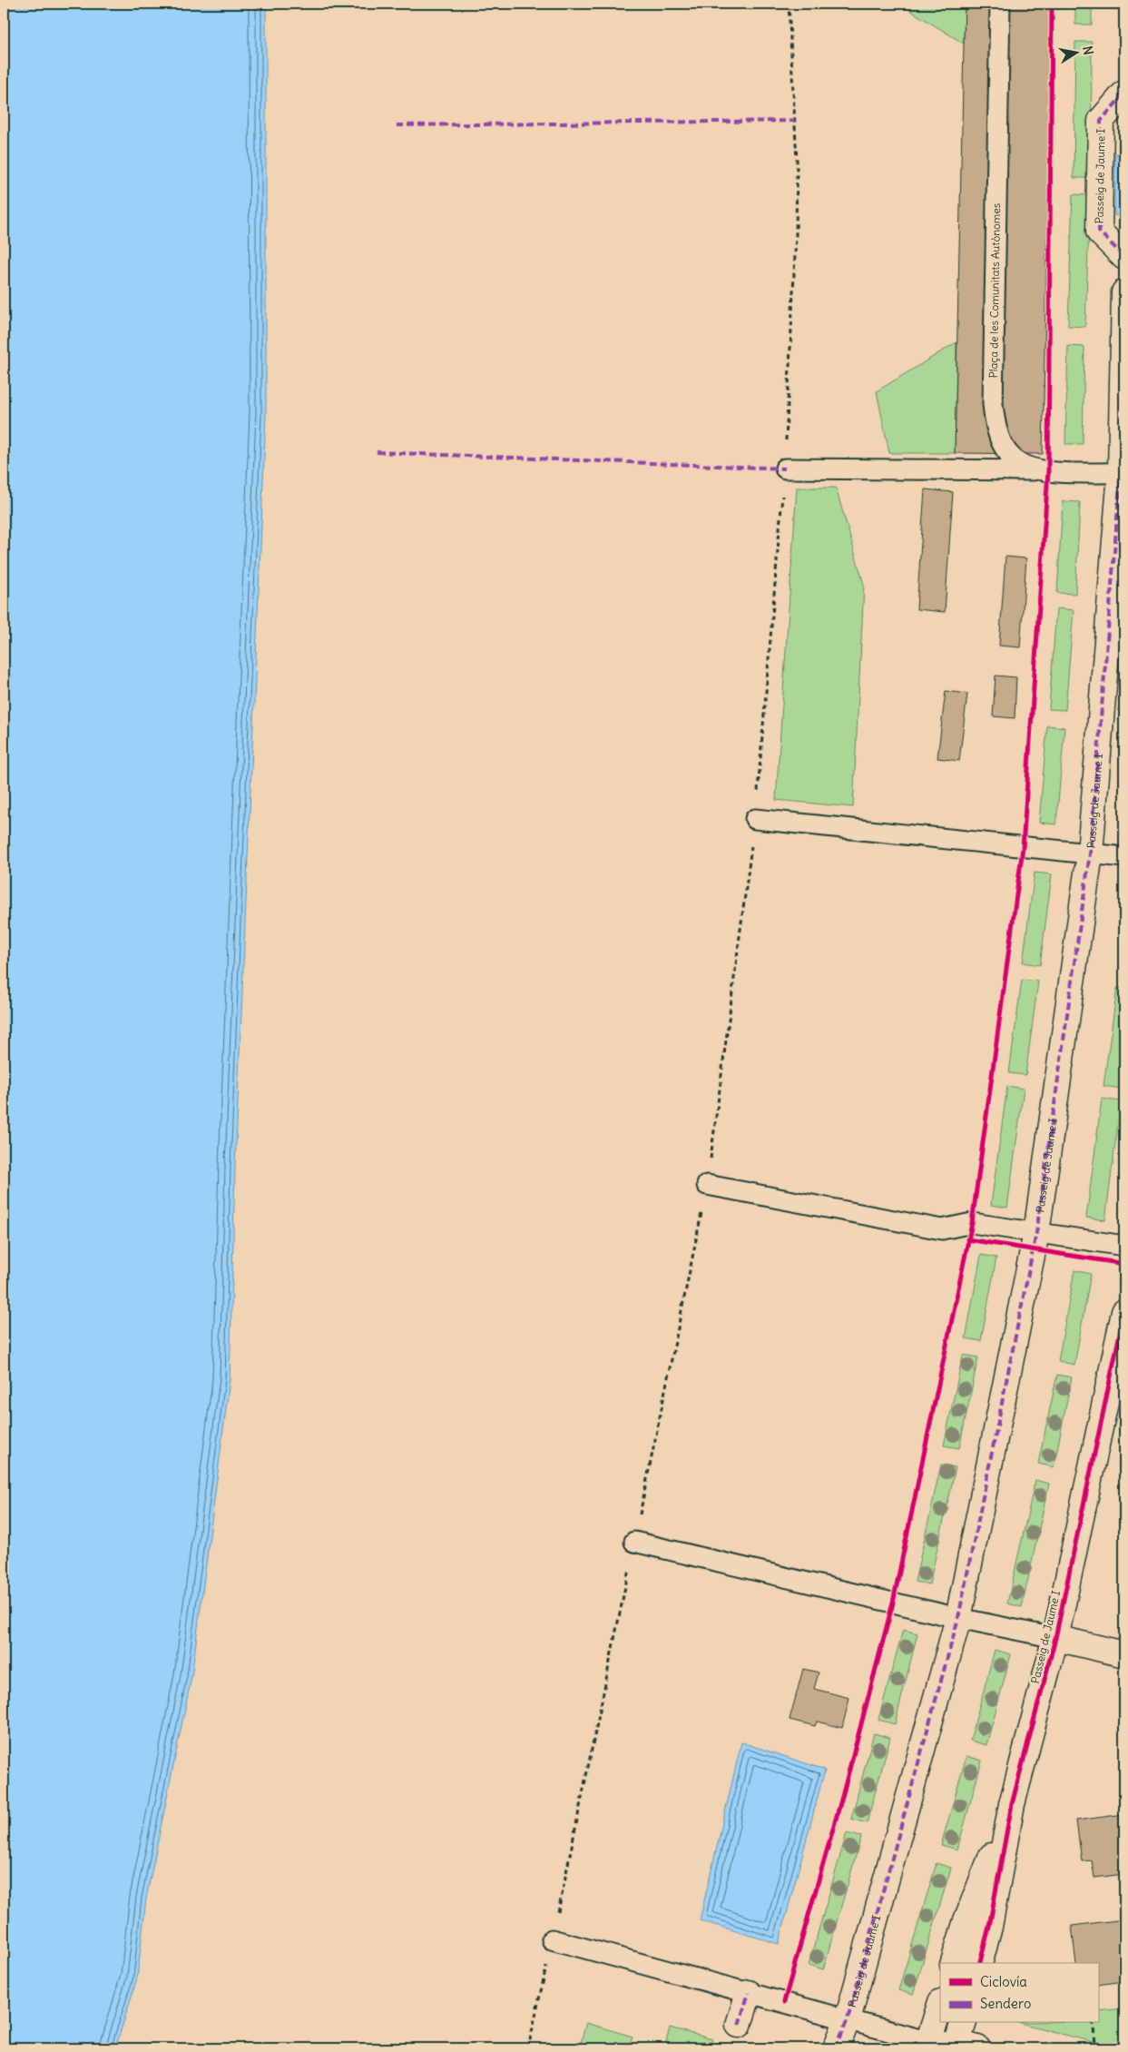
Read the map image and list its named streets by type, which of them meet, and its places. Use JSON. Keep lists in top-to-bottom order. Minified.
{"streets":{"street":["Passeig de Jaume I"],"lane":["Plaça de les Comunitats Autònomes"]},"crossings":[["Passeig de Jaume I","Plaça de les Comunitats Autònomes"]],"legend":["Ciclovía","Sendero"],"north":"right"}
